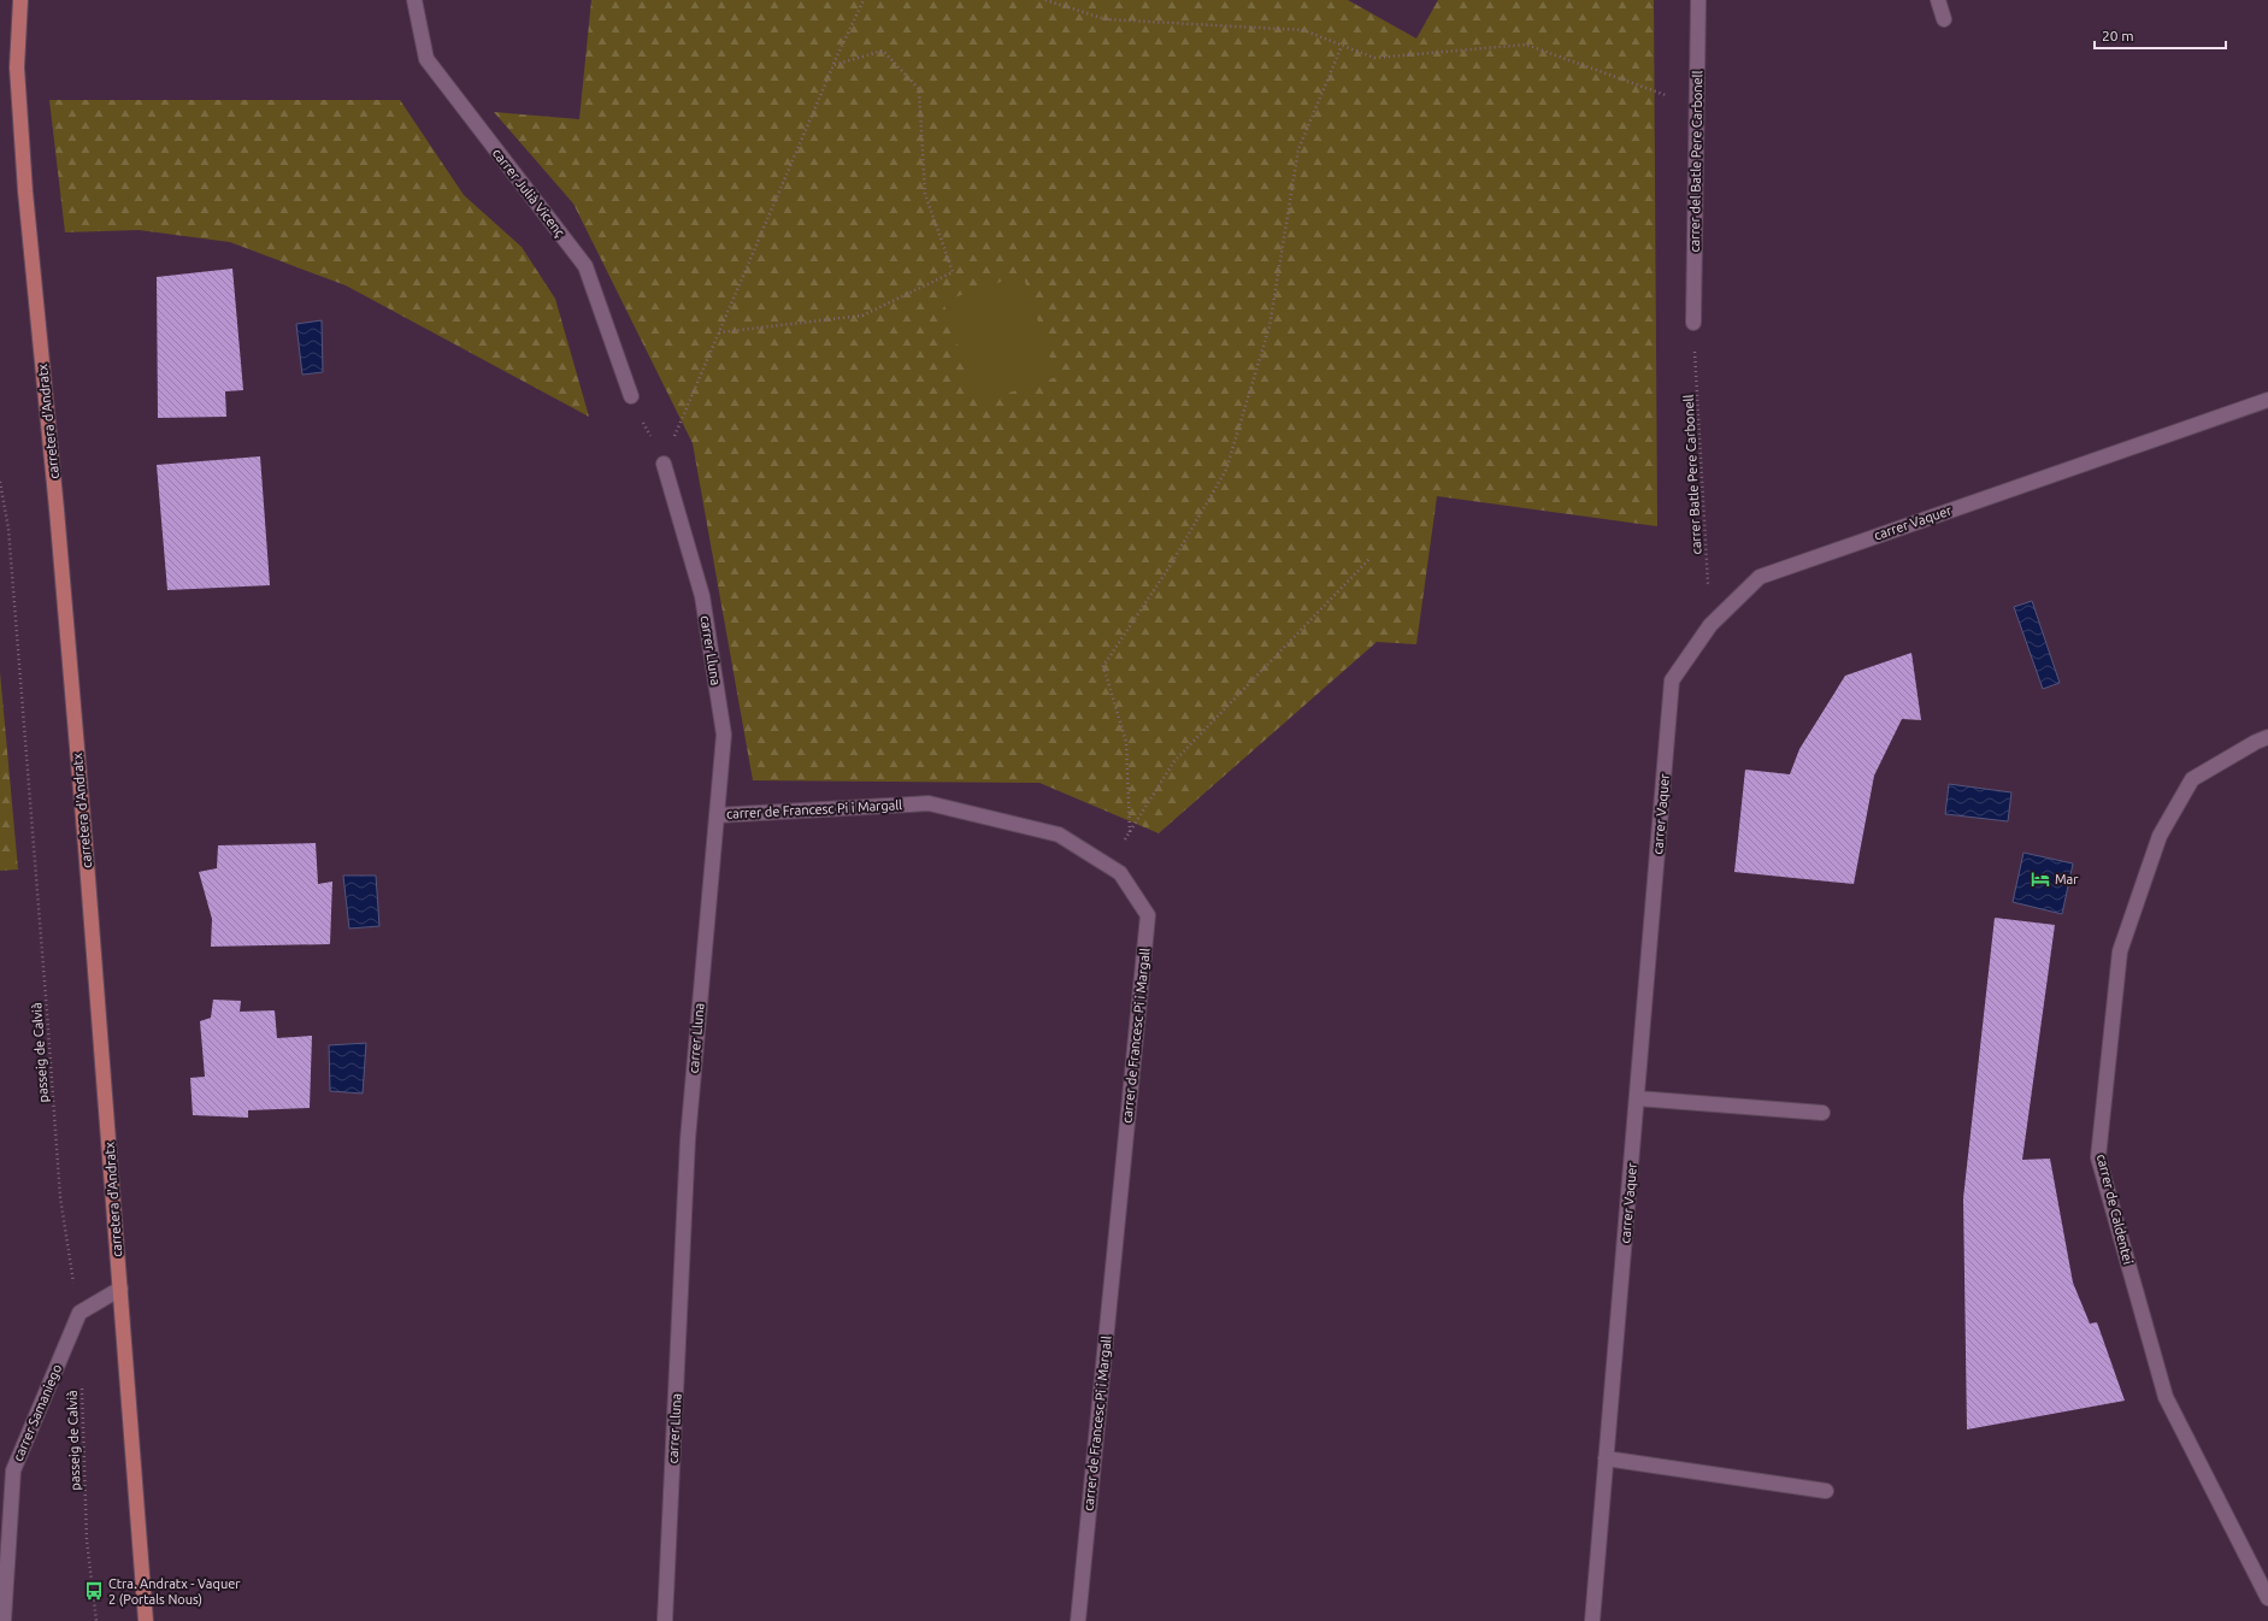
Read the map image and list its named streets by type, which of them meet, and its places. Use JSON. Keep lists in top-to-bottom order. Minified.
{"streets":{"main road":["carretera d'Andratx"],"street":["carrer del Batle Pere Carbonell","carrer Julià Vicenç","carrer Vaquer","carrer Lluna","carrer de Francesc Pi i Margall","carrer de Caldentei","carrer Samaniego"],"path":["carrer Batle Pere Carbonell","passeig de Calvià"]},"crossings":[["carrer del Batle Pere Carbonell","carrer Batle Pere Carbonell"],["carrer Batle Pere Carbonell","carrer Vaquer"],["carrer Lluna","carrer de Francesc Pi i Margall"],["passeig de Calvià","carrer Samaniego"]],"places":{"hotel":["Mar"],"bus stop":["Ctra. Andratx - Vaquer 2 (Portals Nous)"]},"scale_bar":"20 m"}
